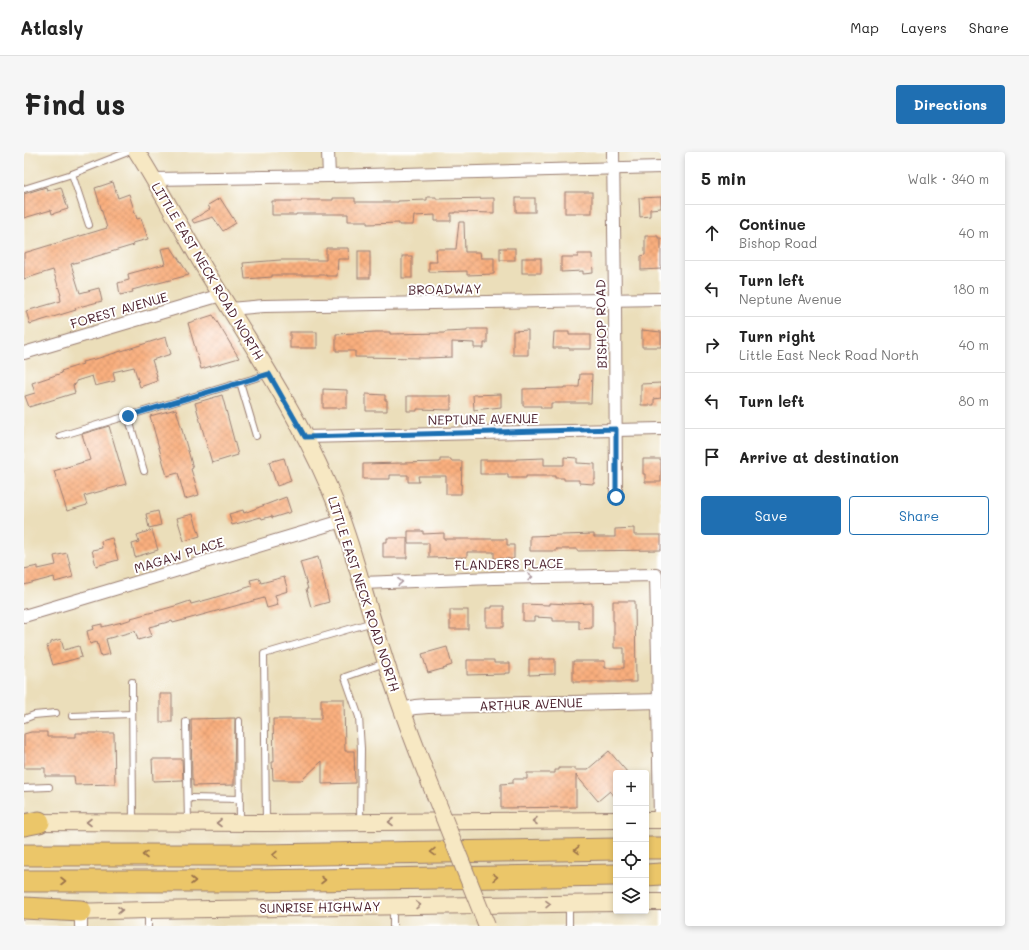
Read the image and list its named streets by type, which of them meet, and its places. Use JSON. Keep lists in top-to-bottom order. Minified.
{"streets":{"highway":["SUNRISE HIGHWAY"],"main road":["LITTLE EAST NECK ROAD NORTH"],"street":["BROADWAY","FOREST AVENUE","BISHOP ROAD","NEPTUNE AVENUE","MAGAW PLACE","FLANDERS PLACE","ARTHUR AVENUE"]},"crossings":[["LITTLE EAST NECK ROAD NORTH","BROADWAY"],["LITTLE EAST NECK ROAD NORTH","FOREST AVENUE"],["LITTLE EAST NECK ROAD NORTH","NEPTUNE AVENUE"],["LITTLE EAST NECK ROAD NORTH","MAGAW PLACE"],["LITTLE EAST NECK ROAD NORTH","FLANDERS PLACE"],["LITTLE EAST NECK ROAD NORTH","ARTHUR AVENUE"],["BROADWAY","BISHOP ROAD"],["BISHOP ROAD","NEPTUNE AVENUE"],["FLANDERS PLACE","ARTHUR AVENUE"]],"page":{"header":"Atlasly","nav":["Map","Layers","Share"],"buttons":["Directions",["Save","Share"]],"title":"Find us","heading":["5 min","Walk · 340 m"],"list":[["Continue","Bishop Road","40 m"],["Turn left","Neptune Avenue","180 m"],["Turn right","Little East Neck Road North","40 m"],["Turn left","80 m"],"Arrive at destination"],"map_buttons":["+","−"]}}
